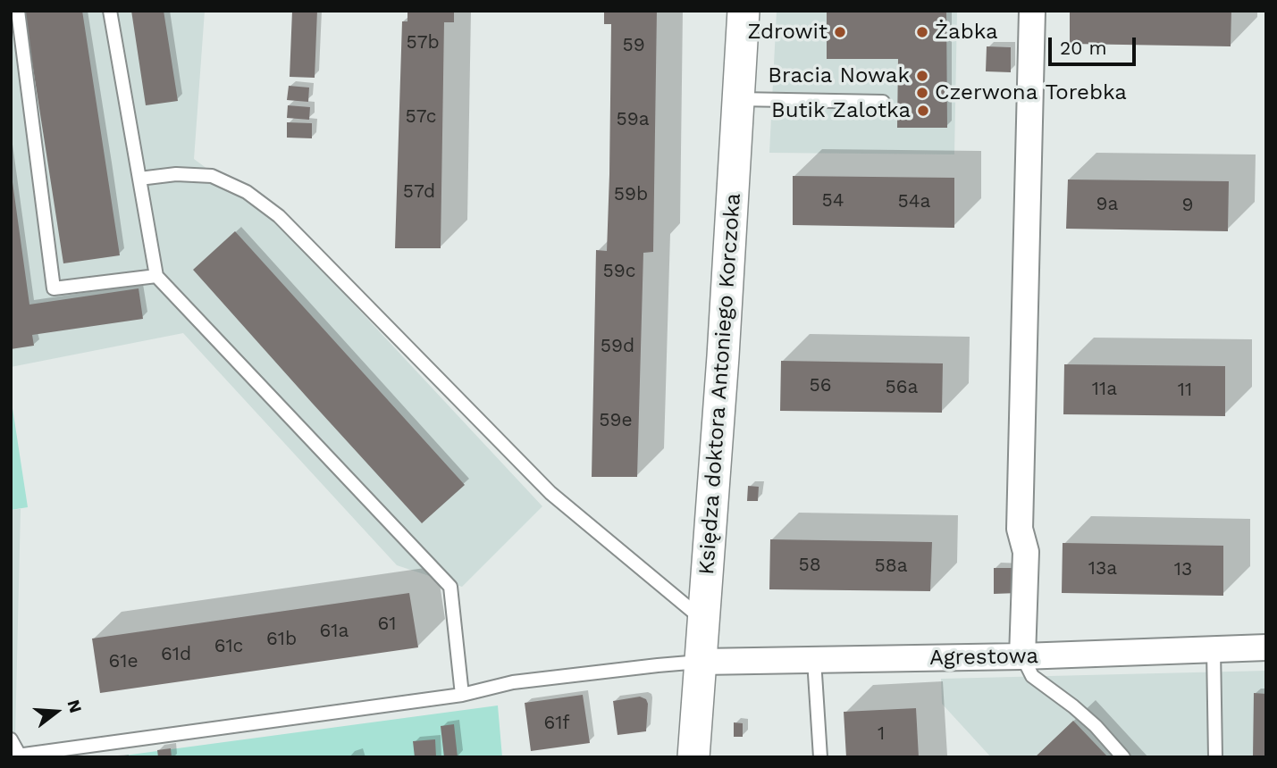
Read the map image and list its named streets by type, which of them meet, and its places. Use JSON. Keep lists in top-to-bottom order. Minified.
{"streets":{"street":["Księdza doktora Antoniego Korczoka","Agrestowa"]},"crossings":[["Księdza doktora Antoniego Korczoka","Agrestowa"]],"places":["Zdrowit","Żabka","Bracia Nowak","Czerwona Torebka","Butik Zalotka"],"house_numbers":["57b","59","57c","59a","57d","59b","54","54a","9a","9","59c","59d","56","56a","11a","11","59e","58","58a","13a","13","61","61a","61b","61c","61d","61e","61f","1"],"scale_bar":"20 m","north":"right"}
